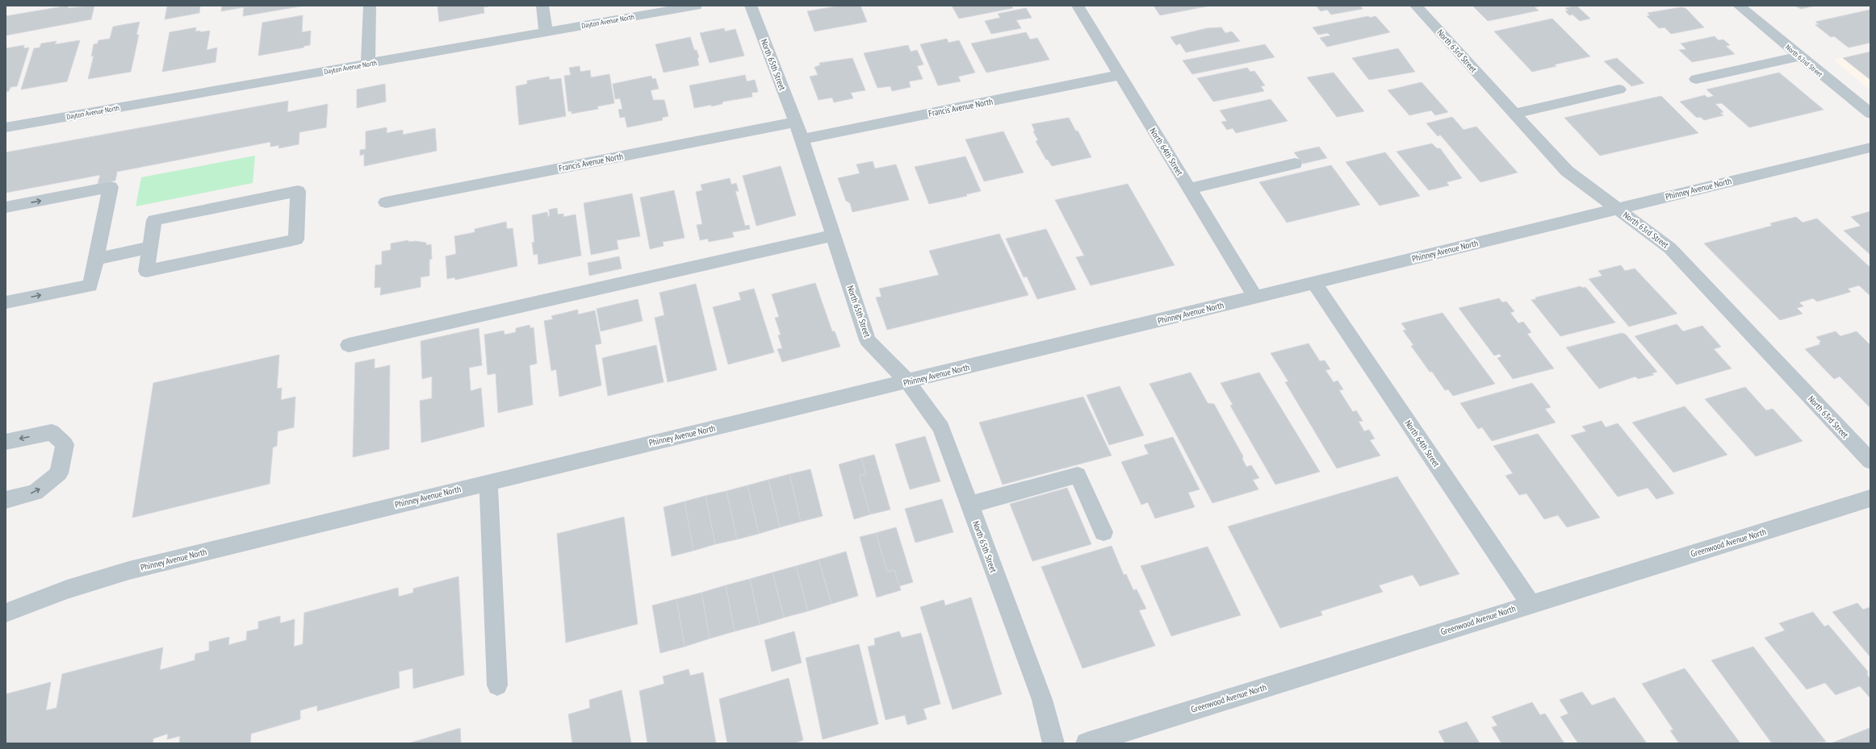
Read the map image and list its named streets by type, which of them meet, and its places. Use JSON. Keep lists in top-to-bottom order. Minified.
{"streets":{"street":["Dayton Avenue North","North 63rd Street","North 62nd Street","North 65th Street","Francis Avenue North","North 64th Street","Phinney Avenue North","Greenwood Avenue North"]},"crossings":[["North 63rd Street","Phinney Avenue North"],["North 65th Street","Francis Avenue North"],["North 65th Street","Phinney Avenue North"],["Francis Avenue North","North 64th Street"],["North 64th Street","Phinney Avenue North"],["North 64th Street","Greenwood Avenue North"]]}
